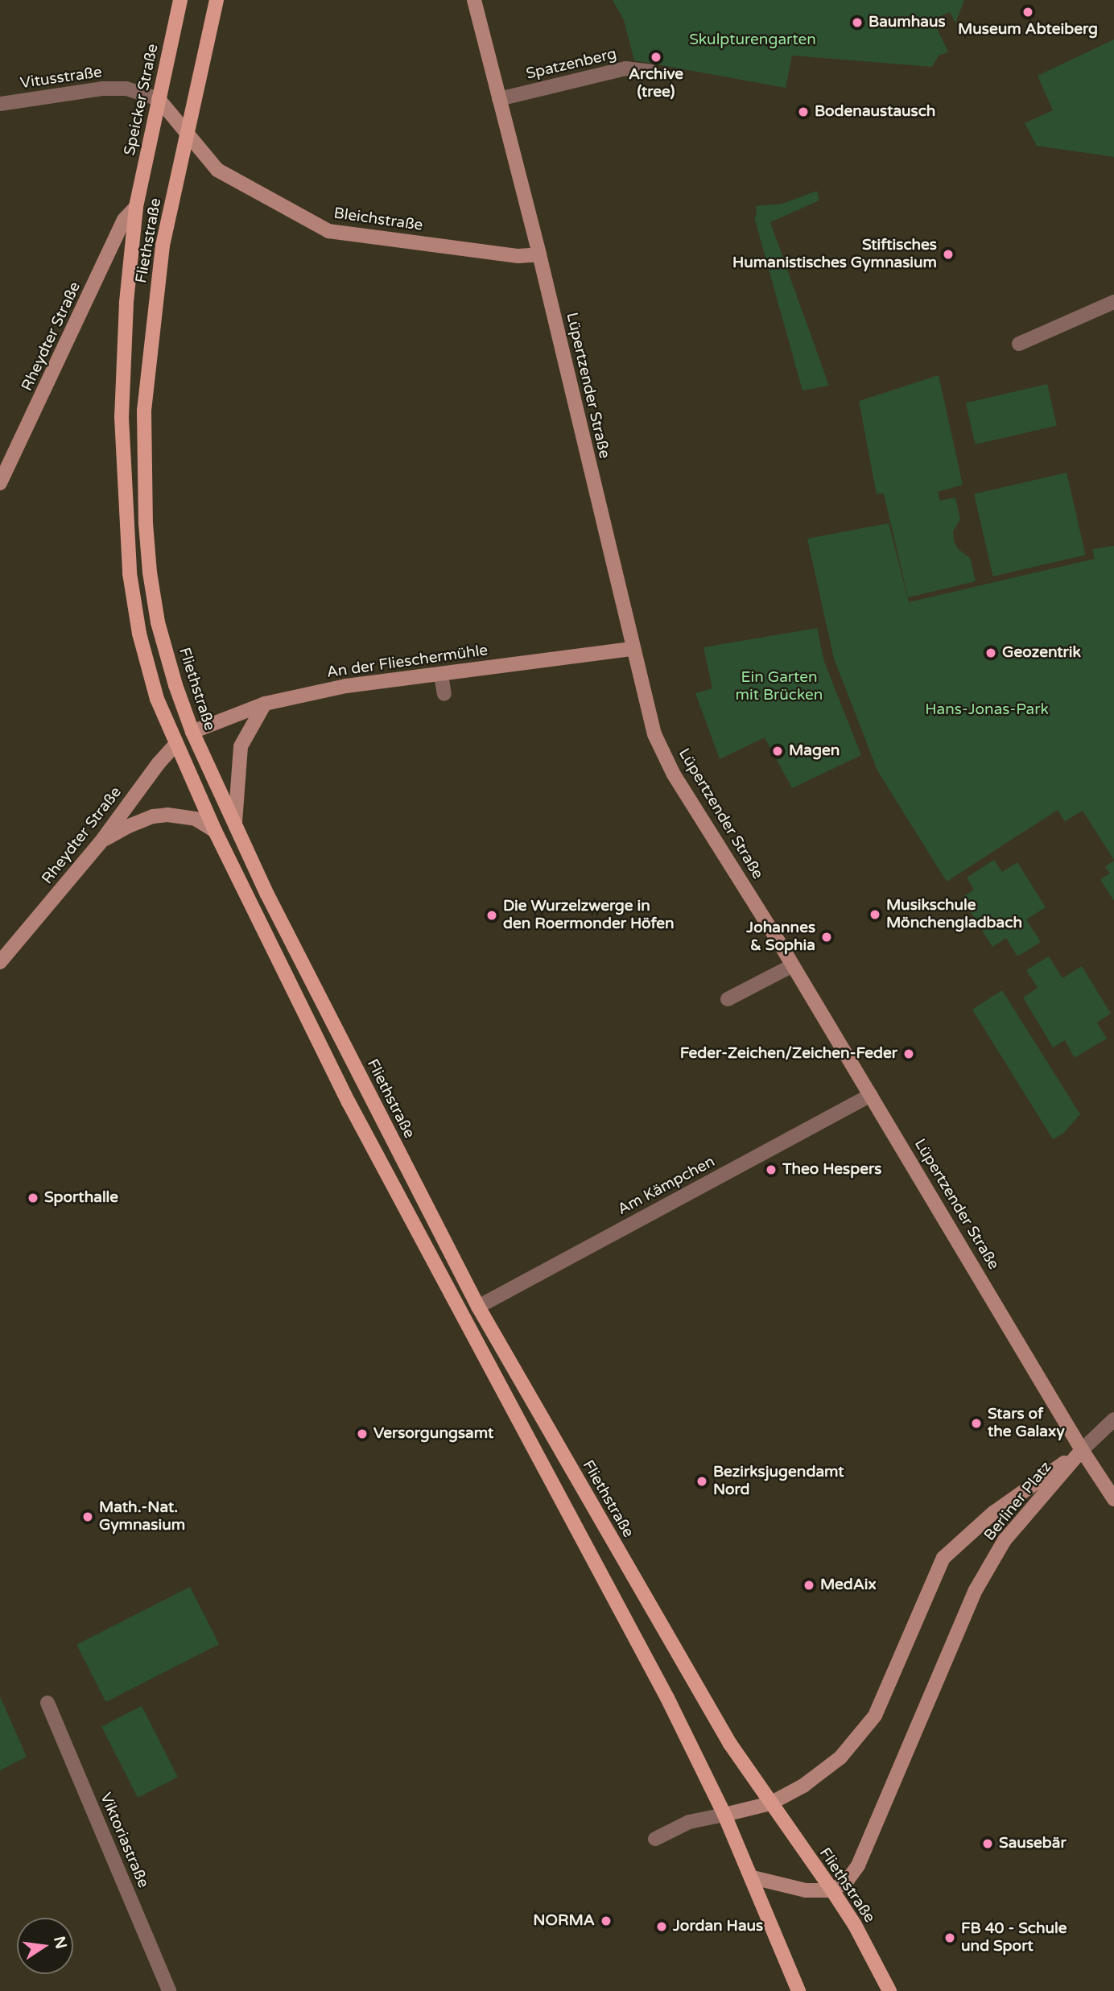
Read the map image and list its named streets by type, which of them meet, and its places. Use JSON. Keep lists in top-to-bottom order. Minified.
{"streets":{"main road":["Speicker Straße","Fliethstraße","Rheydter Straße"],"street":["Spatzenberg","Vitusstraße","Bleichstraße","Lüpertzender Straße","An der Flieschermühle","Am Kämpchen","Berliner Platz","Viktoriastraße"]},"crossings":[["Spatzenberg","Lüpertzender Straße"],["Vitusstraße","Speicker Straße"],["Vitusstraße","Bleichstraße"],["Speicker Straße","Bleichstraße"],["Speicker Straße","Fliethstraße"],["Speicker Straße","Rheydter Straße"],["Bleichstraße","Fliethstraße"],["Bleichstraße","Lüpertzender Straße"],["Fliethstraße","Rheydter Straße"],["Fliethstraße","An der Flieschermühle"],["Fliethstraße","Am Kämpchen"],["Fliethstraße","Berliner Platz"],["Rheydter Straße","An der Flieschermühle"],["Lüpertzender Straße","An der Flieschermühle"],["Lüpertzender Straße","Am Kämpchen"],["Lüpertzender Straße","Berliner Platz"]],"parks":["Skulpturengarten","Ein Garten mit Brücken","Hans-Jonas-Park"],"places":["Museum Abteiberg","Baumhaus","Archive (tree)","Bodenaustausch","Stiftisches Humanistisches Gymnasium","Geozentrik","Magen","Musikschule Mönchengladbach","Die Wurzelzwerge in den Roermonder Höfen","Johannes & Sophia","Feder-Zeichen/Zeichen-Feder","Theo Hespers","Sporthalle","Stars of the Galaxy","Versorgungsamt","Bezirksjugendamt Nord","Math.-Nat. Gymnasium","MedAix","Sausebär","NORMA","Jordan Haus","FB 40 - Schule und Sport"],"north":"right"}
